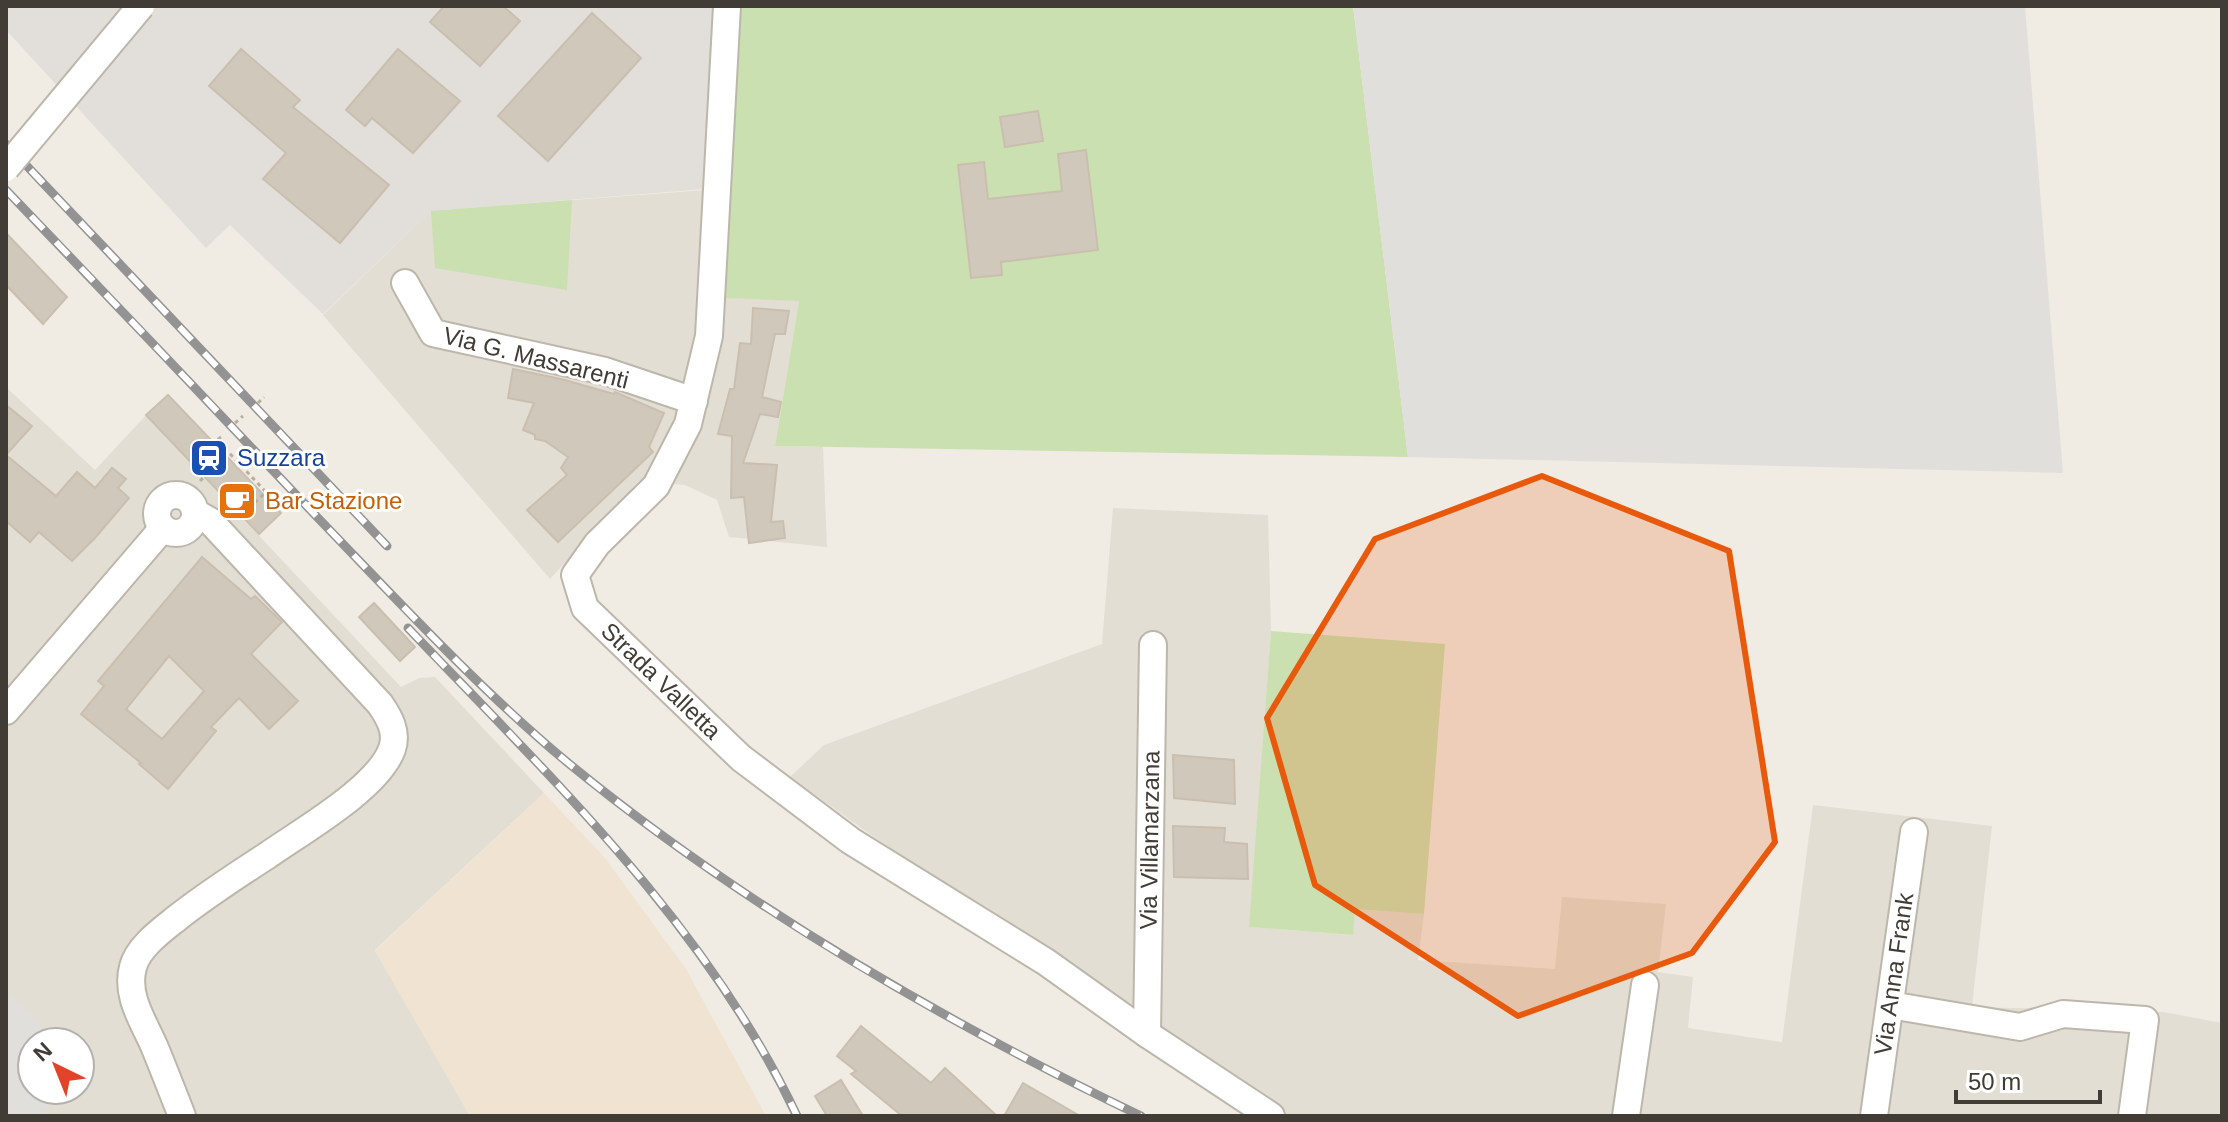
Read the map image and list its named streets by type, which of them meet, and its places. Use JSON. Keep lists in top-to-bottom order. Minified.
{"streets":{"street":["Via G. Massarenti","Strada Valletta","Via Villamarzana","Via Anna Frank"]},"crossings":[["Via G. Massarenti","Strada Valletta"],["Strada Valletta","Via Villamarzana"]],"places":{"station":["Suzzara"],"cafe":["Bar Stazione"]},"scale_bar":"50 m","north":"top left"}
